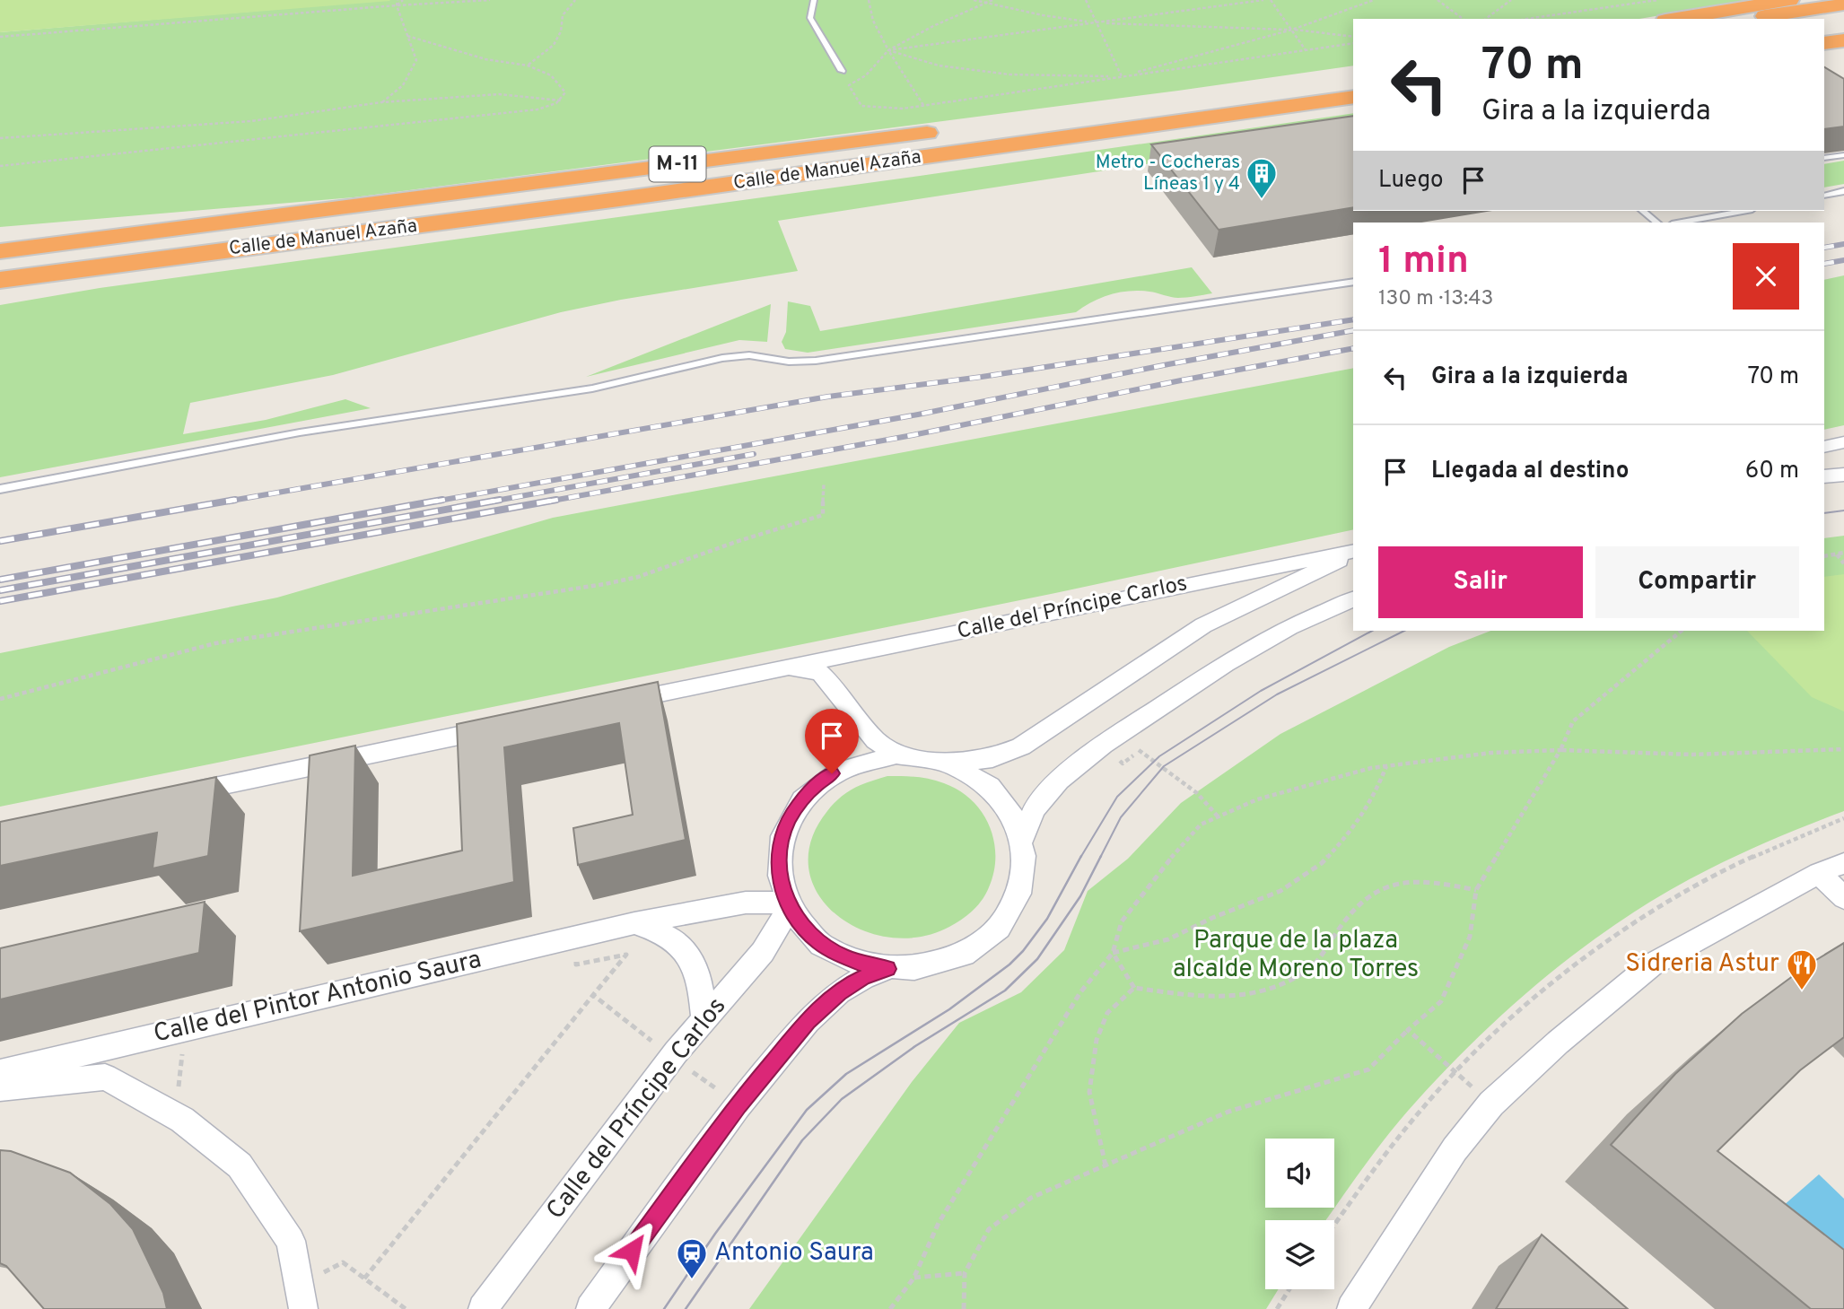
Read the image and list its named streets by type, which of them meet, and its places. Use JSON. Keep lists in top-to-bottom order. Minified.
{"streets":{"highway":["M-11","Calle de Manuel Azaña"],"street":["Calle del Príncipe Carlos","Calle del Pintor Antonio Saura"]},"crossings":[["Calle del Príncipe Carlos","Calle del Pintor Antonio Saura"]],"parks":["Parque de la plaza alcalde Moreno Torres"],"places":{"building":["Metro - Cocheras Líneas 1 y 4"],"restaurant":["Sidreria Astur"],"station":["Antonio Saura"]},"page":{"turn":["70 m","Gira a la izquierda"],"then":"Luego","heading":["1 min","130 m · 13:43"],"list":[{"name":"Gira a la izquierda","value":"70 m"},{"name":"Llegada al destino","value":"60 m"}],"buttons":["Salir","Compartir"]}}
